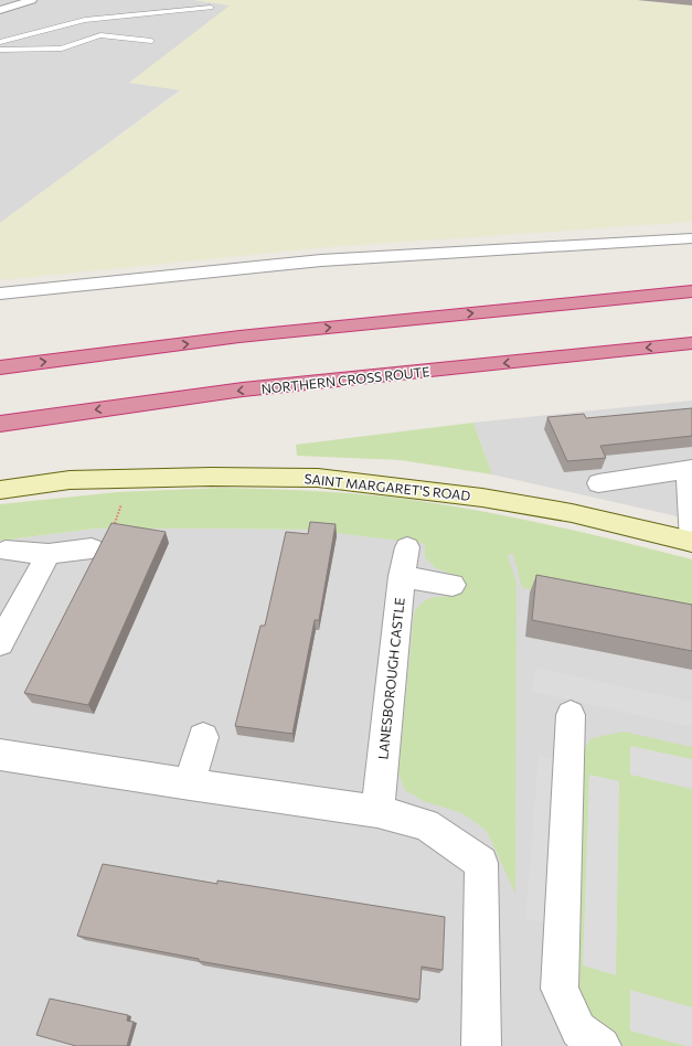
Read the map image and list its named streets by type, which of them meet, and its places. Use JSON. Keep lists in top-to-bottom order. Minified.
{"streets":{"highway":["NORTHERN CROSS ROUTE"],"main road":["SAINT MARGARET'S ROAD"],"street":["LANESBOROUGH CASTLE"]}}
